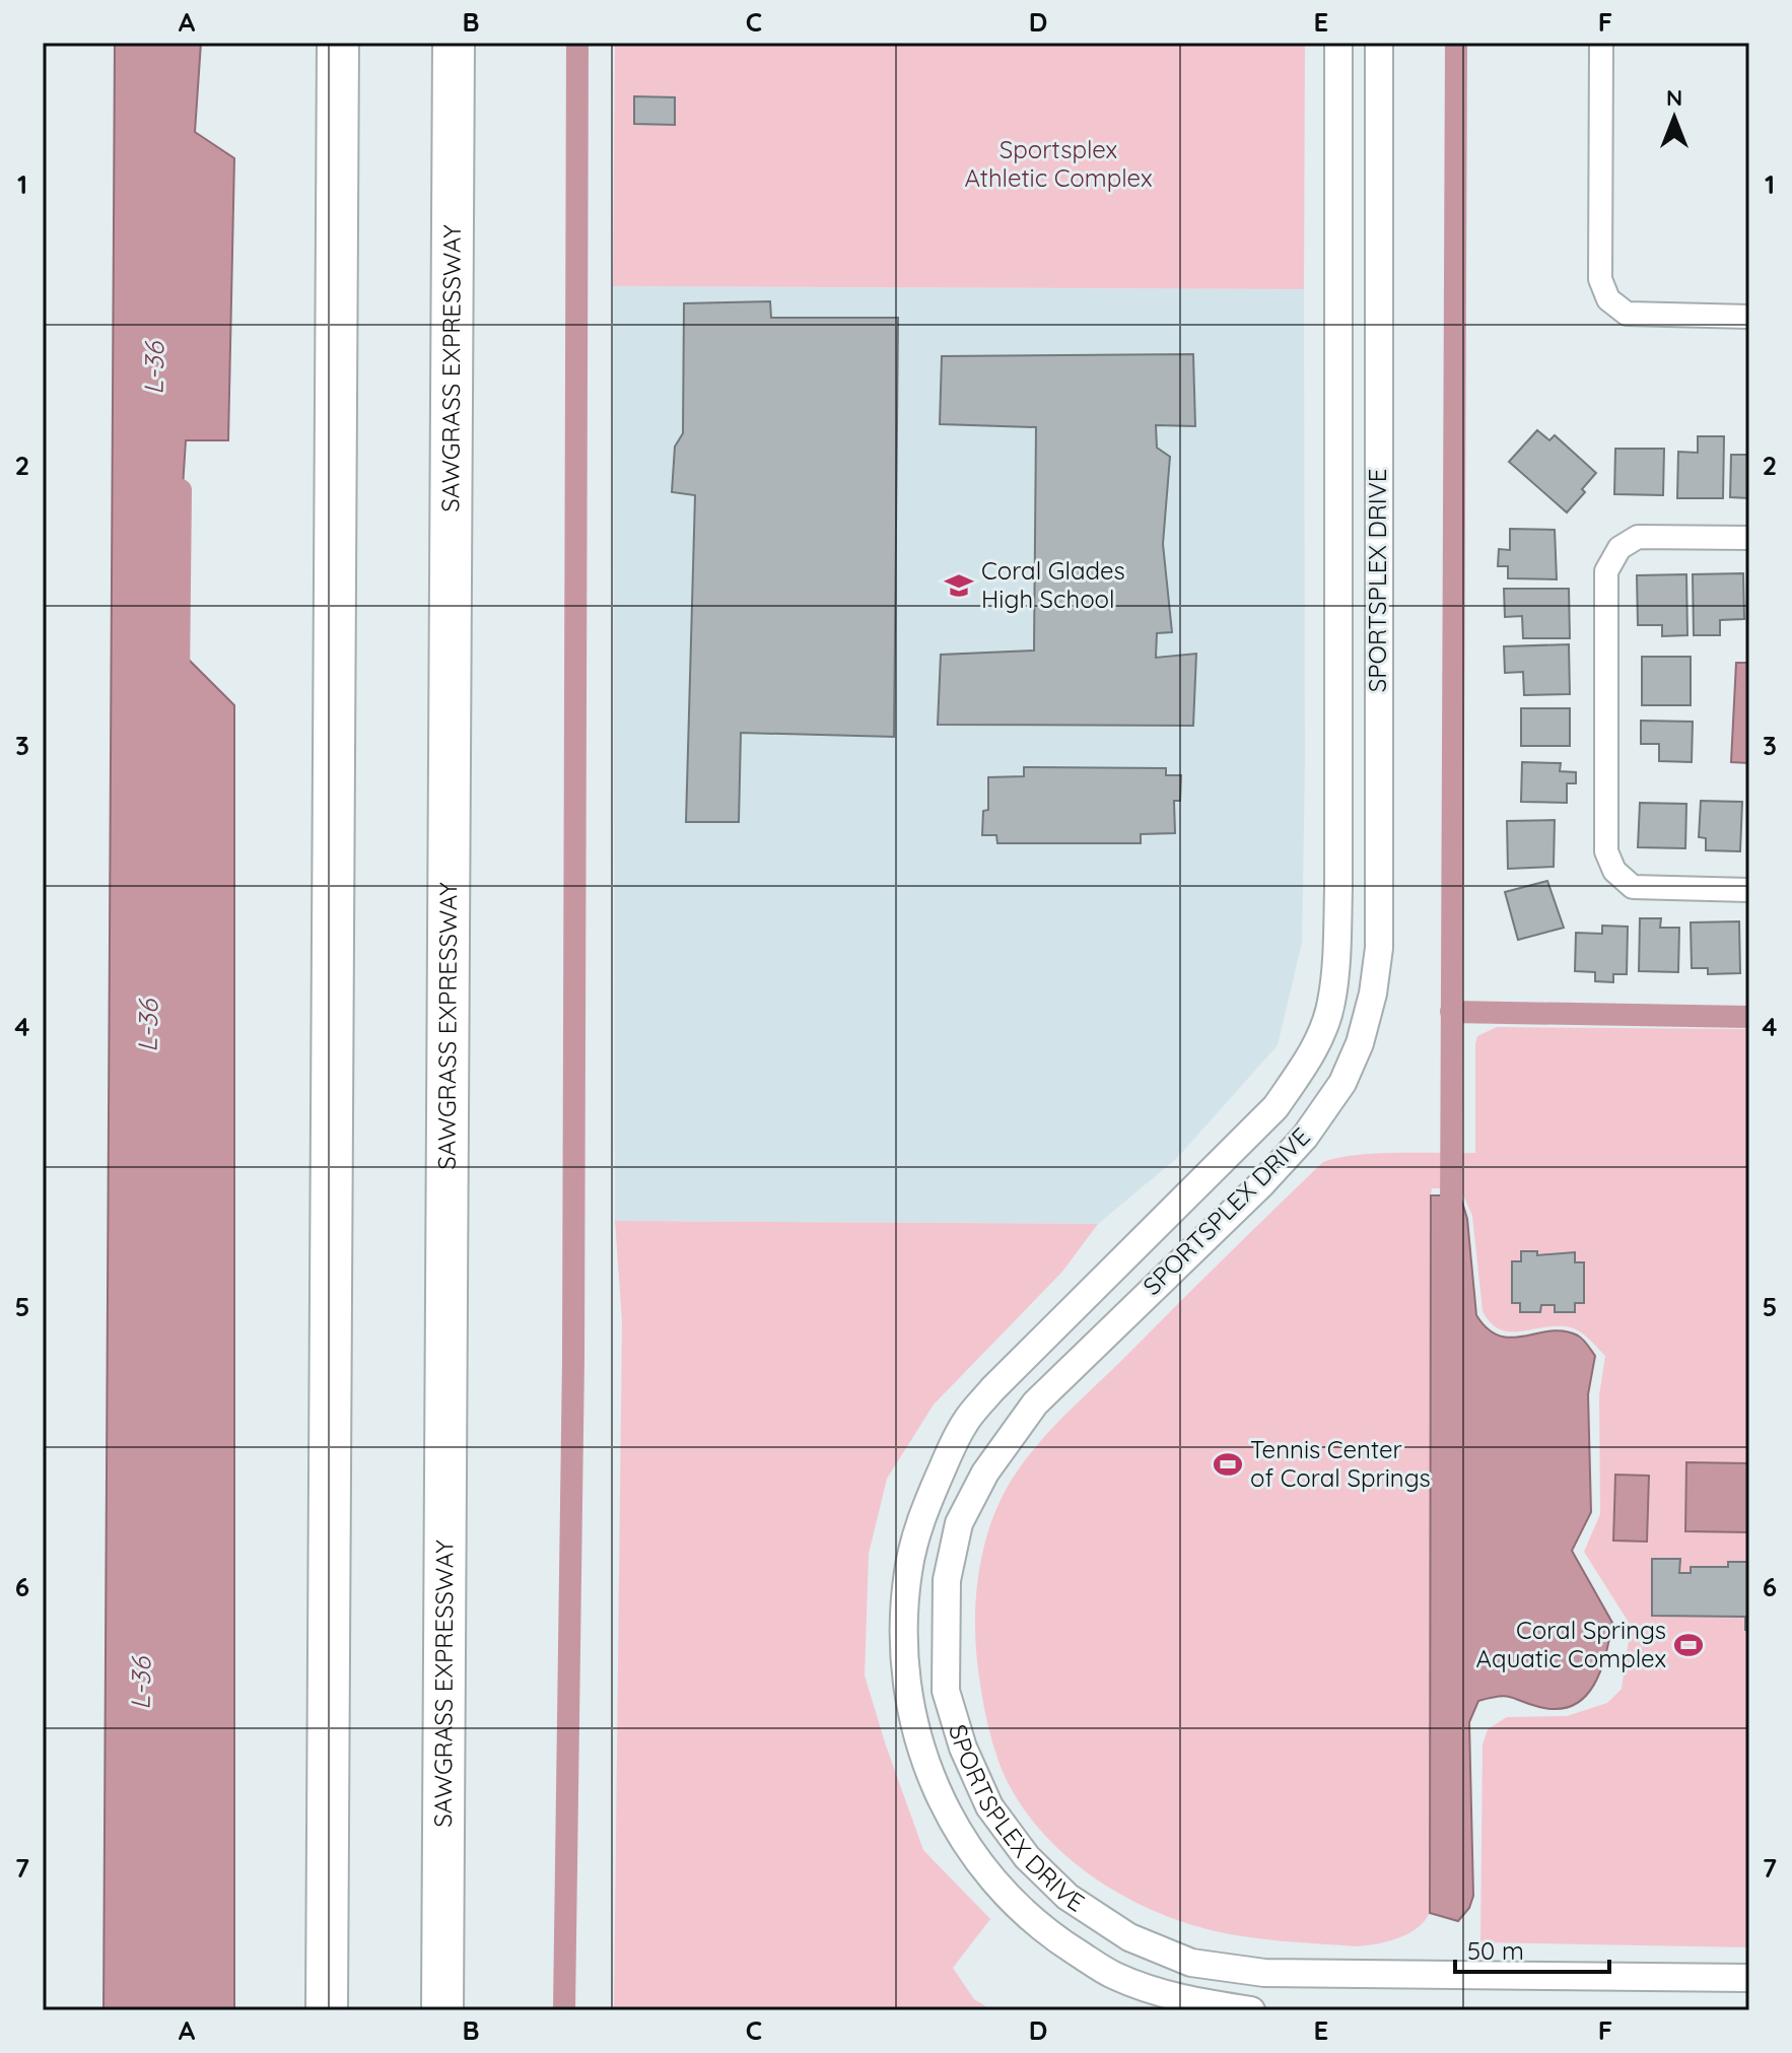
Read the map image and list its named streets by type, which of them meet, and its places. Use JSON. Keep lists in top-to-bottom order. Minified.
{"streets":{"highway":["SAWGRASS EXPRESSWAY"],"street":["SPORTSPLEX DRIVE"]},"water":["L-36"],"parks":["Sportsplex Athletic Complex"],"places":{"school or university":["Coral Glades High School"],"sports":["Tennis Center of Coral Springs","Coral Springs Aquatic Complex"]},"scale_bar":"50 m","north":"top","grid":{"columns":["A","B","C","D","E","F"],"rows":["1","2","3","4","5","6","7"]}}
